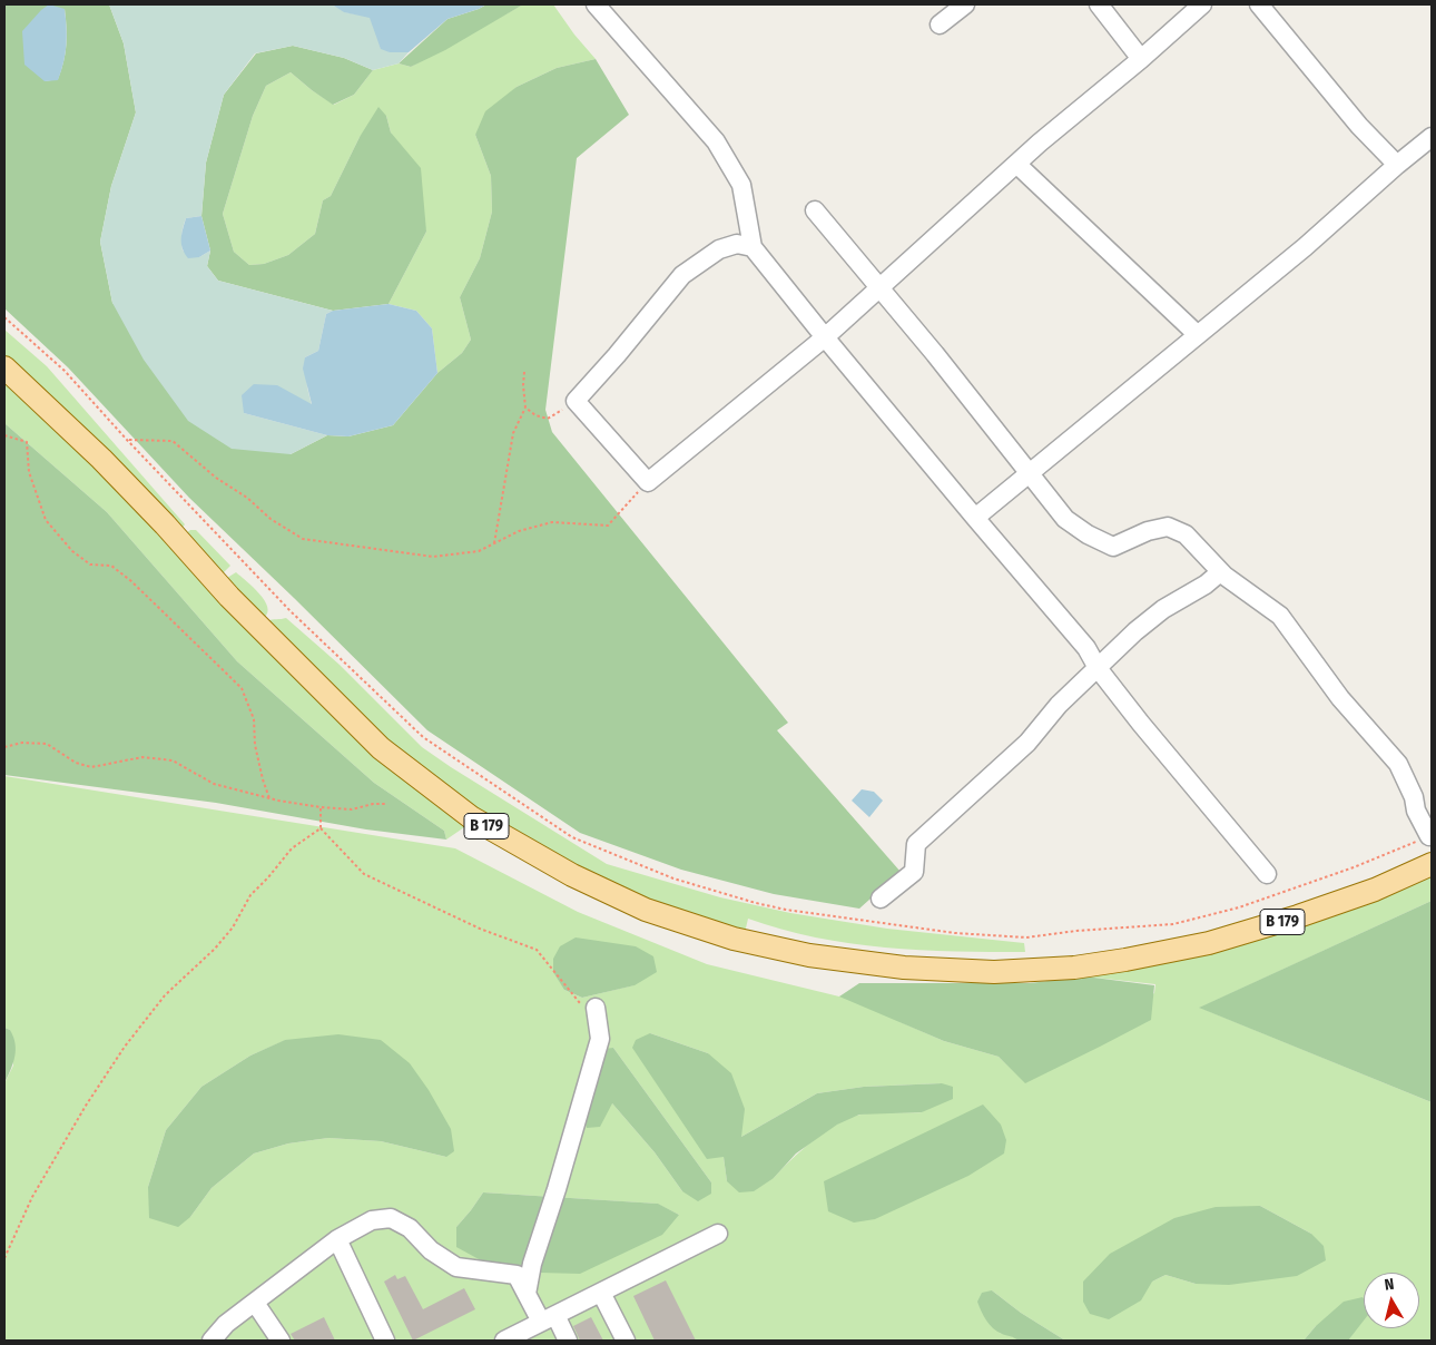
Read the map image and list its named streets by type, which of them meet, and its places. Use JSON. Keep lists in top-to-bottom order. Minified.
{"streets":{"main road":["B 179"]},"north":"top"}
